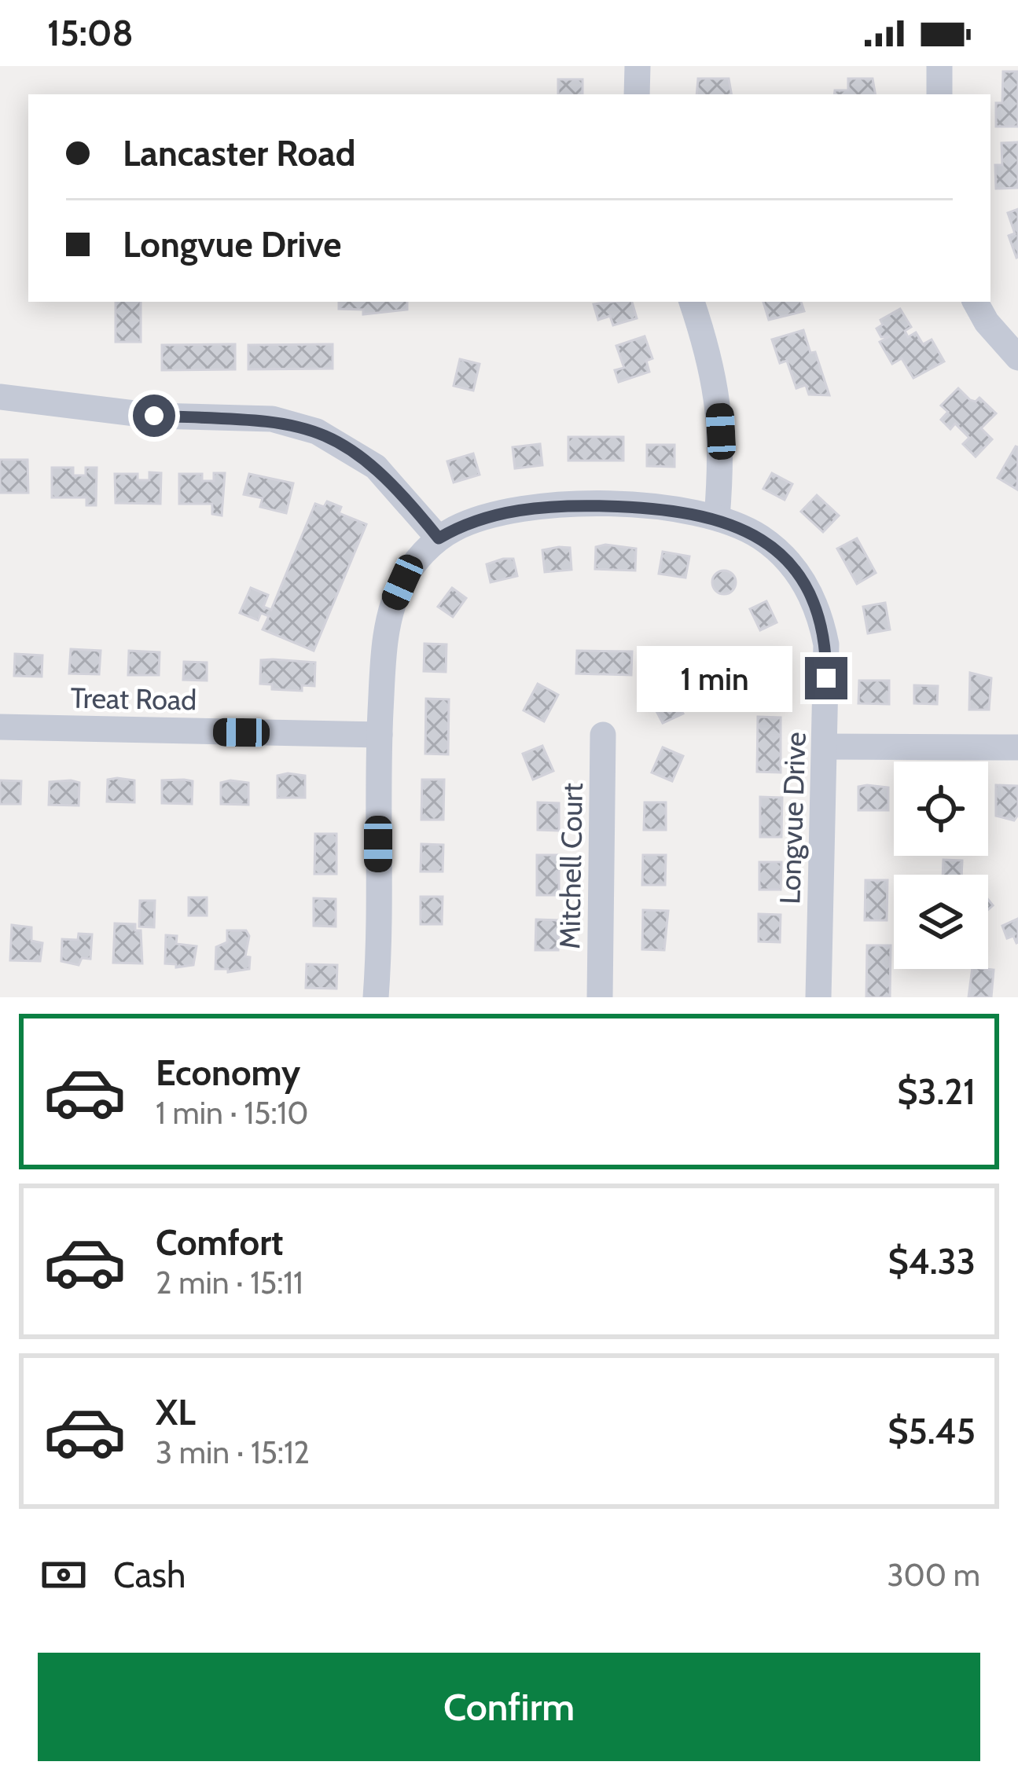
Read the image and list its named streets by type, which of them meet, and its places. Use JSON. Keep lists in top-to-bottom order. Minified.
{"streets":{"street":["Treat Road","Longvue Drive","Mitchell Court"]},"page":{"status":"15:08","banner":["Lancaster Road","Longvue Drive"],"bubble":"1 min","list":[{"name":"Economy","note":"1 min · 15:10","value":"$3.21"},{"name":"Comfort","note":"2 min · 15:11","value":"$4.33"},{"name":"XL","note":"3 min · 15:12","value":"$5.45"}],"pay":["Cash","300 m"],"buttons":"Confirm"}}
